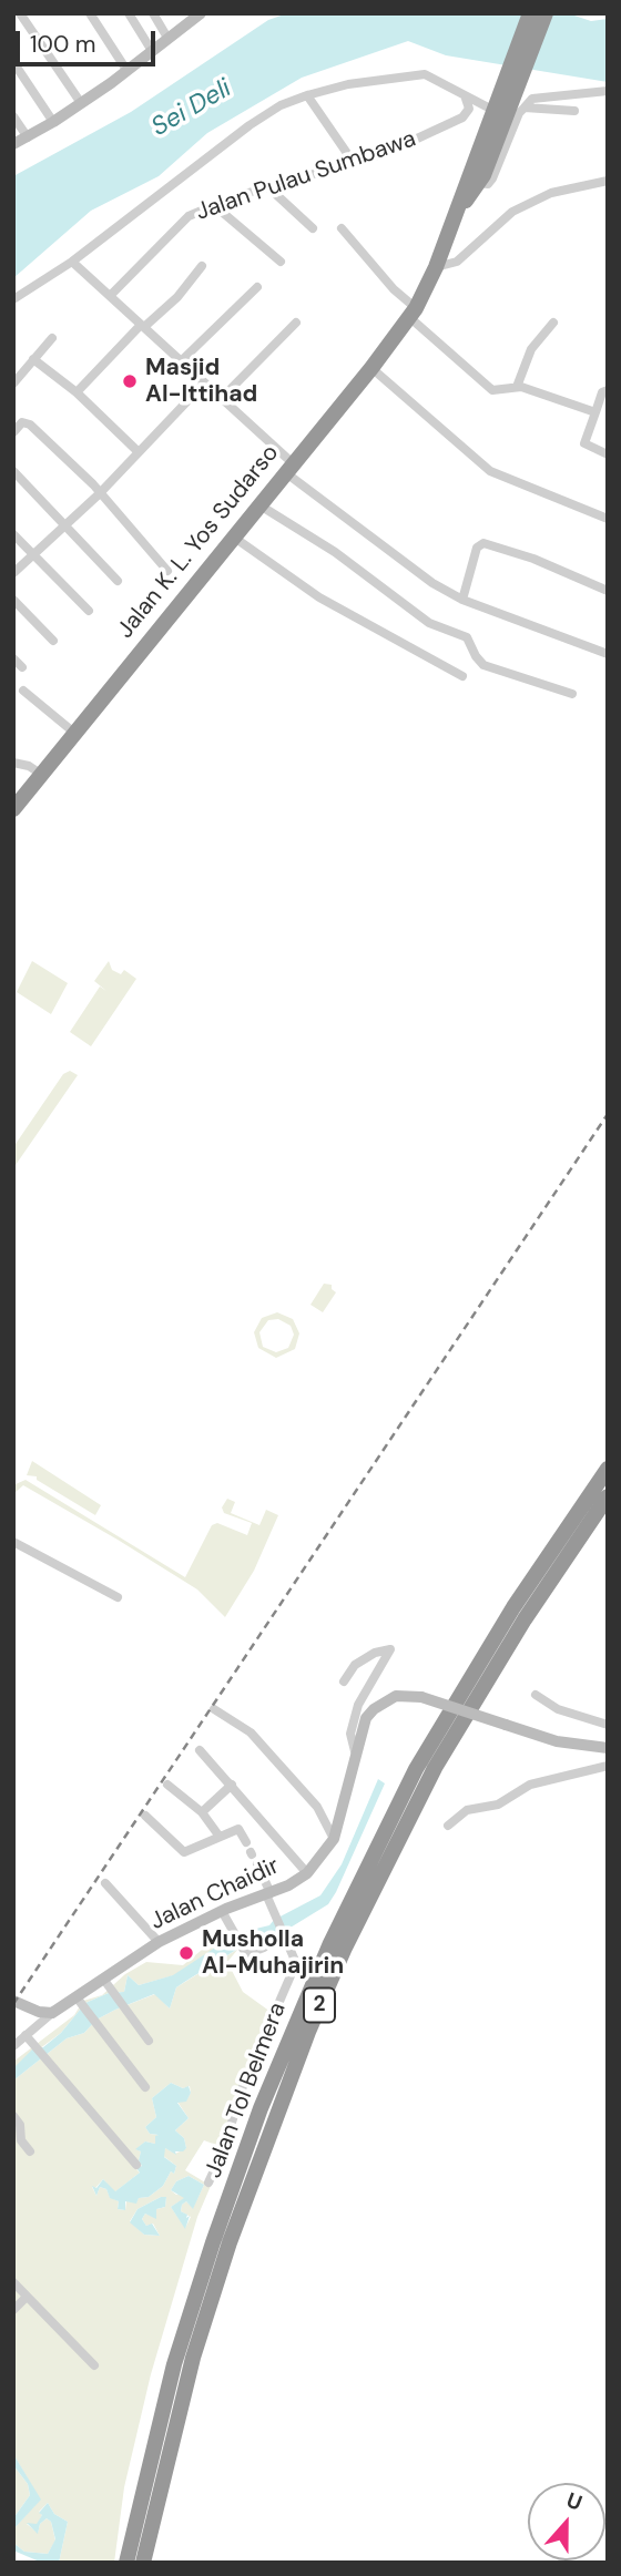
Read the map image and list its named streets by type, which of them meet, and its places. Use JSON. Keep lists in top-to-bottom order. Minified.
{"streets":{"highway":["Jalan K. L. Yos Sudarso","2","Jalan Tol Belmera"],"street":["Jalan Pulau Sumbawa","Jalan Chaidir"]},"water":["Sei Deli"],"places":["Masjid Al-Ittihad","Musholla Al-Muhajirin"],"scale_bar":"100 m","north":"top"}
